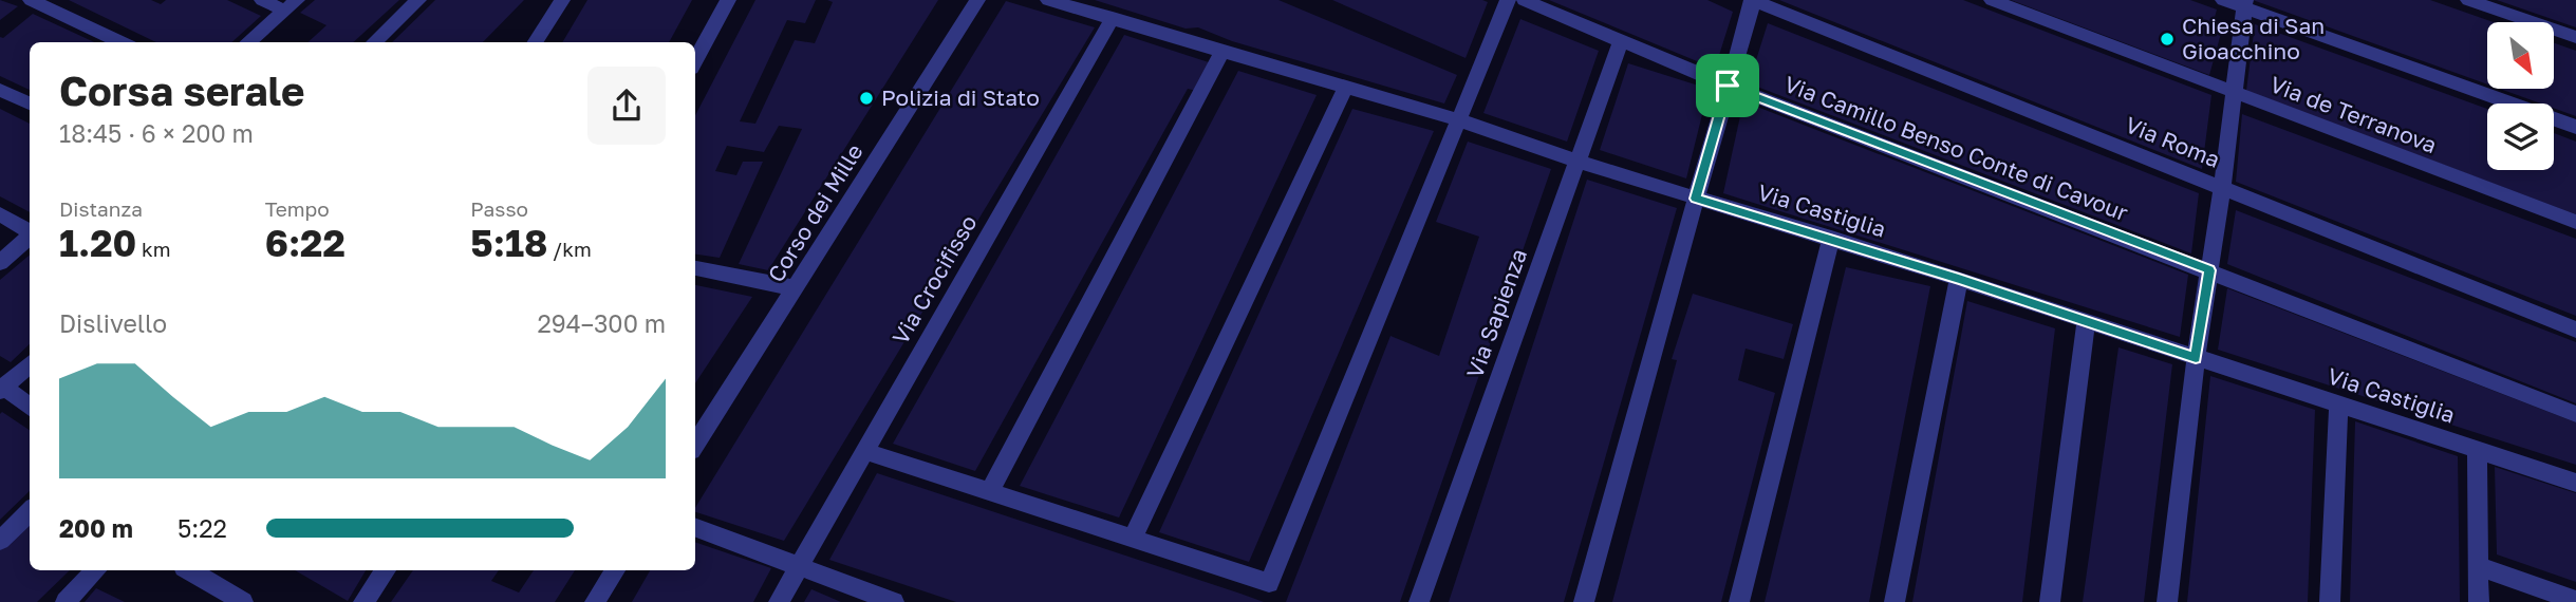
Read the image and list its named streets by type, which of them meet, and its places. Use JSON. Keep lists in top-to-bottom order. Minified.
{"streets":{"street":["Via de Terranova","Via Roma","Via Camillo Benso Conte di Cavour","Via Castiglia","Corso dei Mille","Via Crocifisso","Via Sapienza"]},"crossings":[["Via Camillo Benso Conte di Cavour","Via Sapienza"],["Via Castiglia","Via Crocifisso"],["Via Castiglia","Via Sapienza"]],"places":["Chiesa di San Gioacchino","Polizia di Stato"],"north":"bottom right","page":{"heading":["Corsa serale","18:45 · 6 × 200 m"],"stats":[["Distanza","1.20 km"],["Tempo","6:22"],["Passo","5:18 /km"]],"chart":["Dislivello","294–300 m"],"list":[{"name":"200 m","note":"5:22"}]}}
